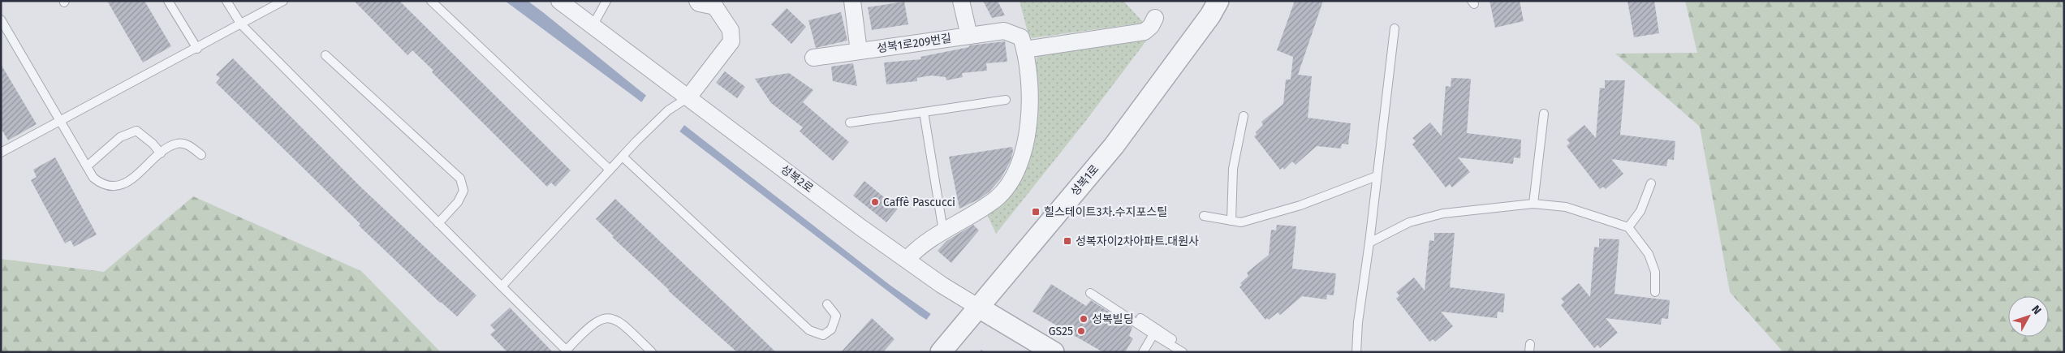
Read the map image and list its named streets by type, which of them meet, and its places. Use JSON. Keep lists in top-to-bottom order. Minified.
{"streets":{"street":["성복1로209번길","성복2로","성복1로"]},"crossings":[["성복2로","성복1로"]],"places":{"other":["Caffè Pascucci","성복빌딩","GS25"],"transit":["힐스테이트3차.수지포스틸","성복자이2차아파트.대원사"]},"north":"top right"}
